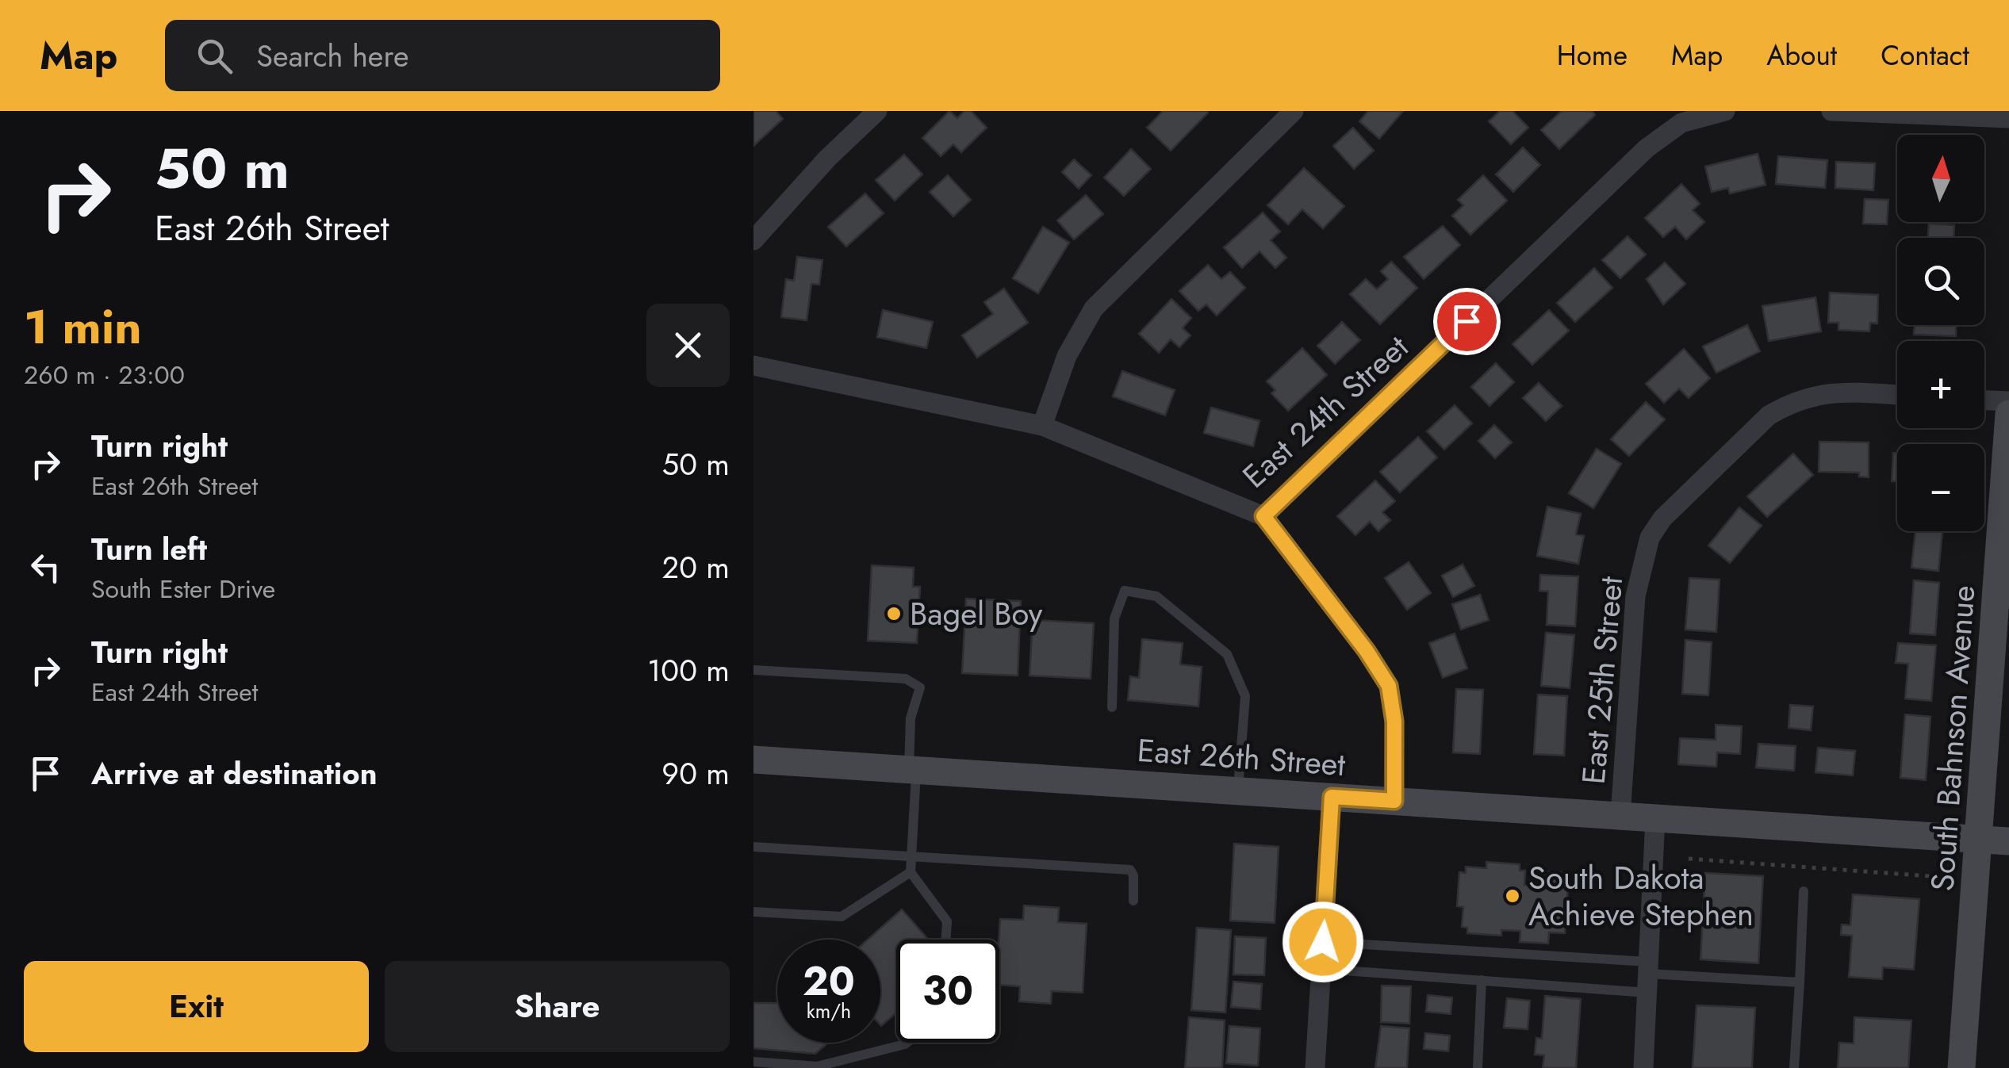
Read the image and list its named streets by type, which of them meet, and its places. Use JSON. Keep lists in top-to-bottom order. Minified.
{"streets":{"main road":["South Bahnson Avenue","East 26th Street"],"street":["East 24th Street","East 25th Street"]},"crossings":[["East 25th Street","East 26th Street"],["South Bahnson Avenue","East 26th Street"]],"places":["Bagel Boy","South Dakota Achieve Stephen"],"north":"top","page":{"header":"Map","search":"Search here","nav":["Home","Map","About","Contact"],"turn":["50 m","East 26th Street"],"map_buttons":["+","−"],"heading":["1 min","260 m · 23:00"],"list":[{"name":"Turn right","note":"East 26th Street","value":"50 m"},{"name":"Turn left","note":"South Ester Drive","value":"20 m"},{"name":"Turn right","note":"East 24th Street","value":"100 m"},{"name":"Arrive at destination","value":"90 m"}],"speed":"20 km/h","limit":"30","buttons":["Exit","Share"]}}
